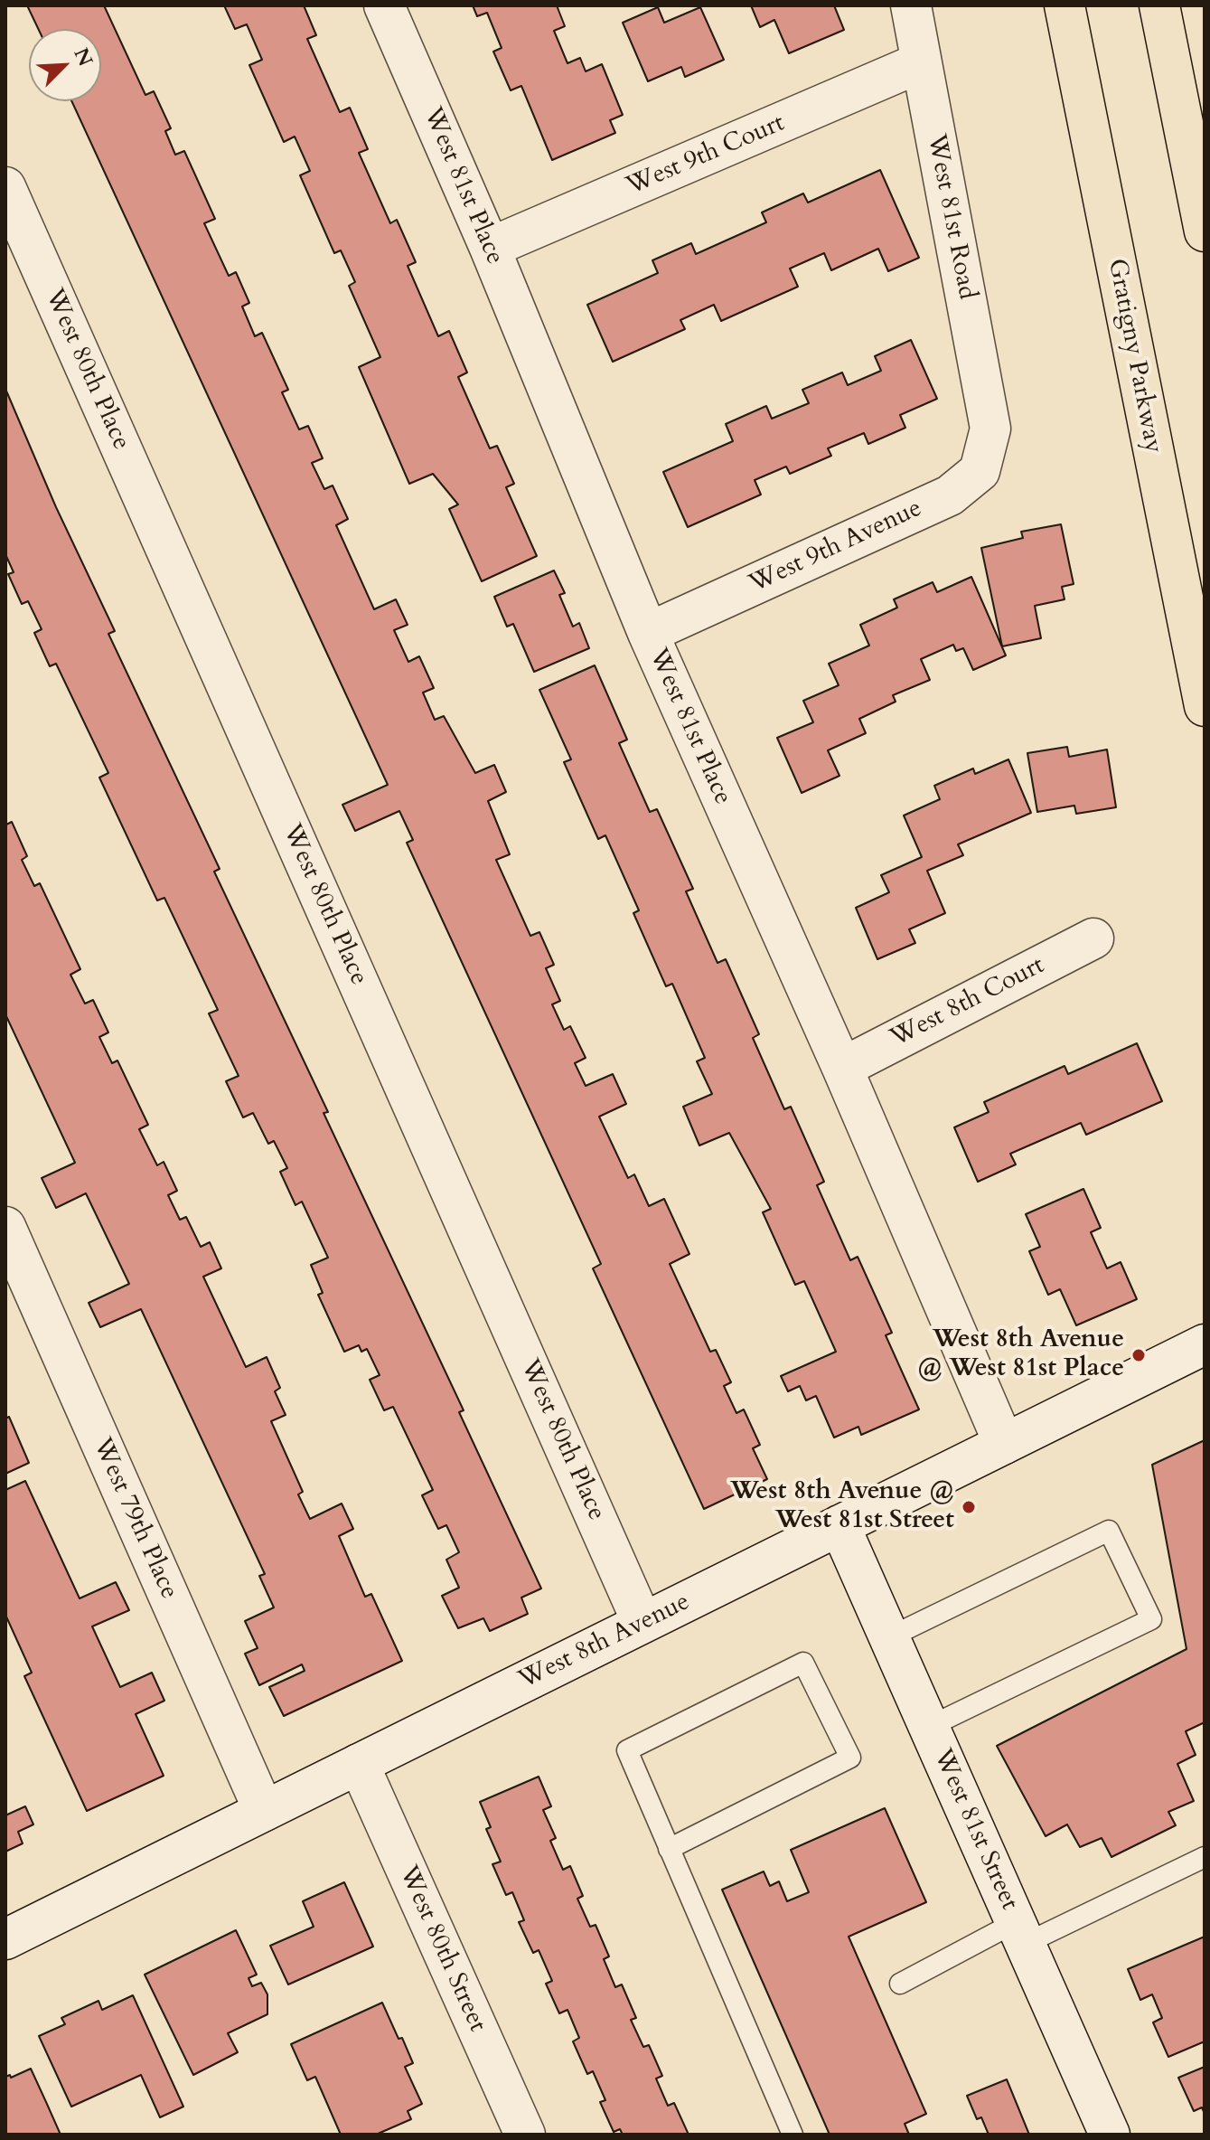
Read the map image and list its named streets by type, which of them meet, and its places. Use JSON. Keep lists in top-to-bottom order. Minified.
{"streets":{"highway":["Gratigny Parkway"],"street":["West 9th Court","West 81st Place","West 81st Road","West 80th Place","West 9th Avenue","West 8th Court","West 79th Place","West 8th Avenue","West 81st Street","West 80th Street"]},"crossings":[["West 9th Court","West 81st Place"],["West 9th Court","West 81st Road"],["West 81st Place","West 9th Avenue"],["West 81st Place","West 8th Court"],["West 81st Place","West 8th Avenue"],["West 81st Road","West 9th Avenue"],["West 80th Place","West 8th Avenue"],["West 79th Place","West 8th Avenue"],["West 8th Avenue","West 81st Street"],["West 8th Avenue","West 80th Street"]],"places":["West 8th Avenue @ West 81st Place","West 8th Avenue @ West 81st Street"],"north":"top right"}
